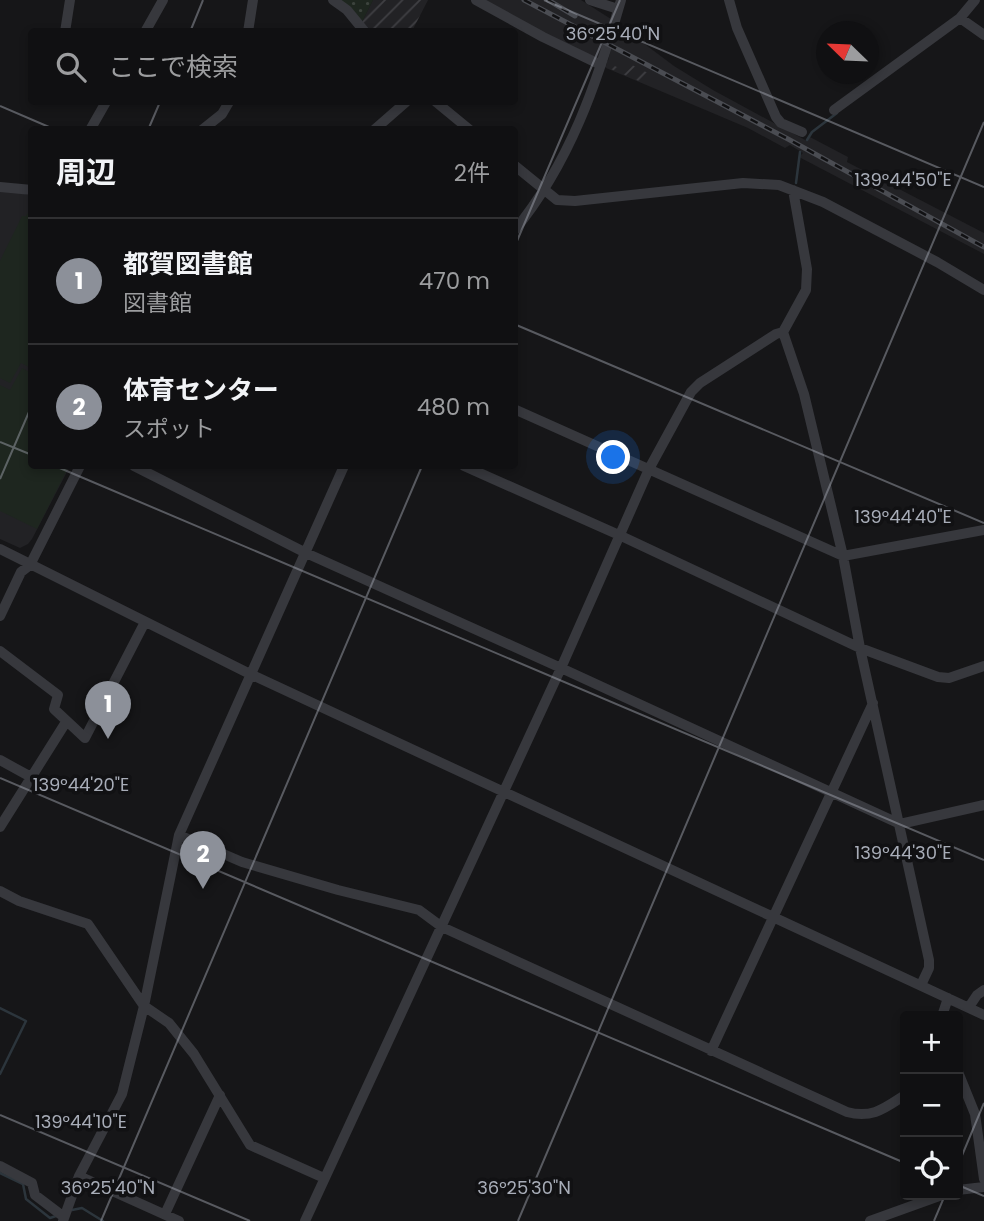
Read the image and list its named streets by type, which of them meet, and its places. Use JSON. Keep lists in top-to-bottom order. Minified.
{"north":"top left","page":{"search":"ここで検索","heading":["周辺","2件"],"list":[{"mark":"1","name":"都賀図書館","note":"図書館","value":"470 m"},{"mark":"2","name":"体育センター","note":"スポット","value":"480 m"}],"pins":["1","2"],"map_buttons":["+","−"]},"coordinates":["36°25'40\"N","139°44'50\"E","139°44'40\"E","139°44'20\"E","139°44'30\"E","139°44'10\"E","36°25'30\"N"]}
